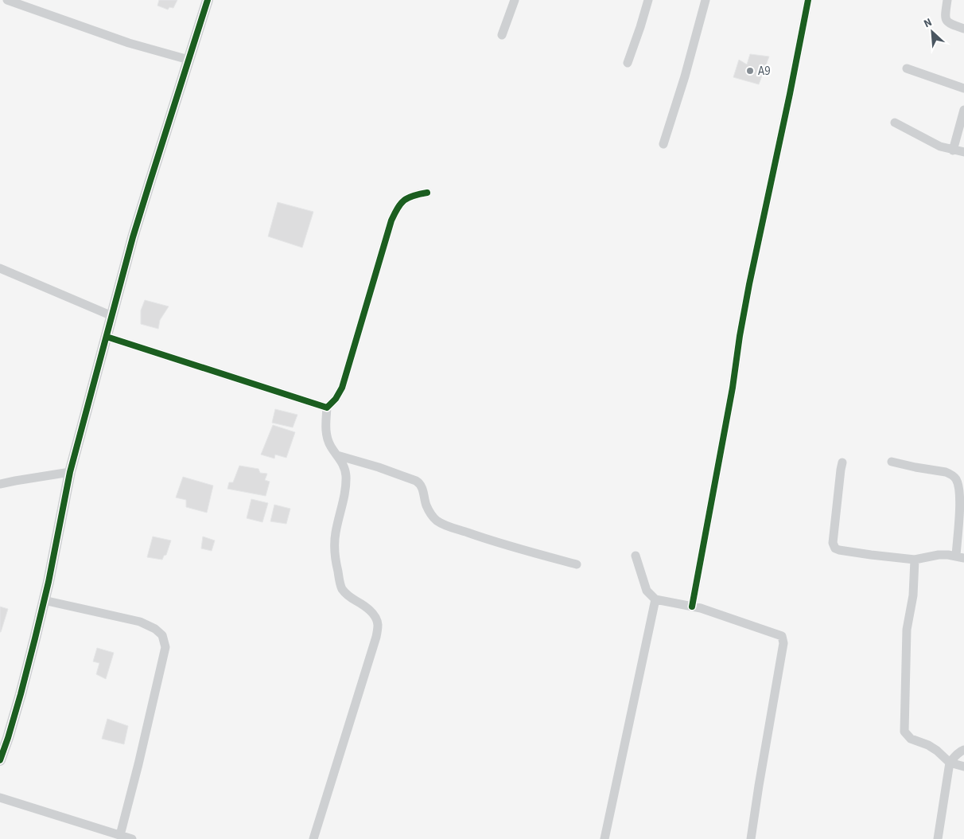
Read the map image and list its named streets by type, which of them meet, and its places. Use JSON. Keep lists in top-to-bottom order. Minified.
{"places":["A9"],"north":"top left"}
